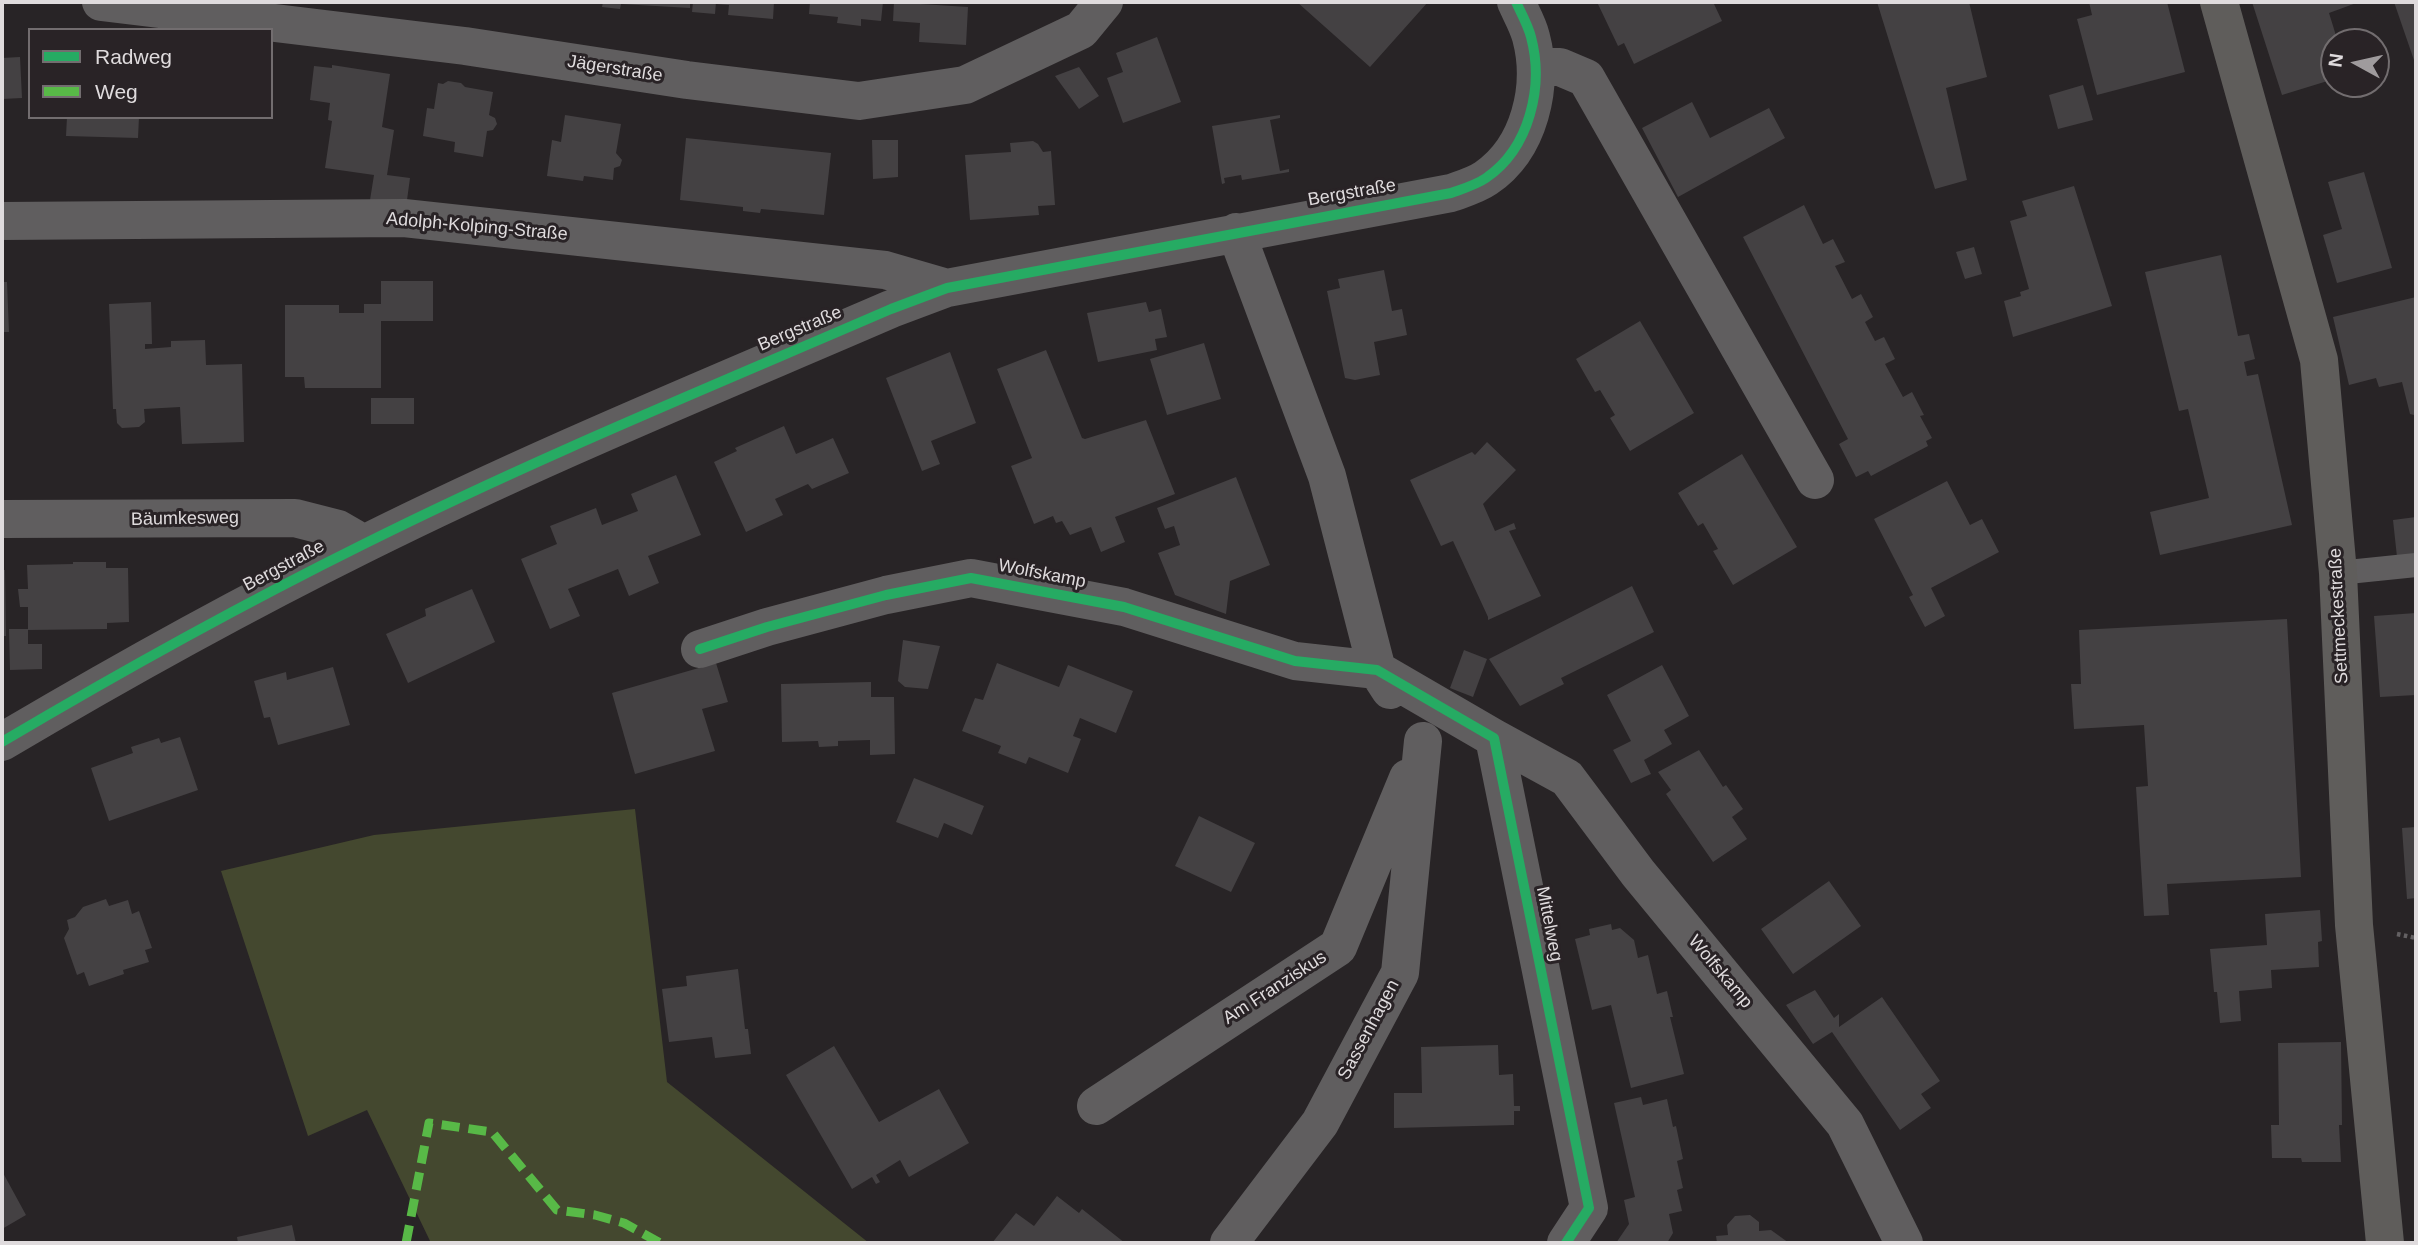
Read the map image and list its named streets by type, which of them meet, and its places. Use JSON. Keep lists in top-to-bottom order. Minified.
{"streets":{"street":["Jägerstraße","Bergstraße","Adolph-Kolping-Straße","Bäumkesweg","Wolfskamp","Settmeckestraße","Mittelweg","Am Franziskus","Sassenhagen"]},"crossings":[["Bergstraße","Adolph-Kolping-Straße"],["Bergstraße","Bäumkesweg"],["Wolfskamp","Mittelweg"],["Am Franziskus","Sassenhagen"]],"legend":["Radweg","Weg"],"north":"left"}
